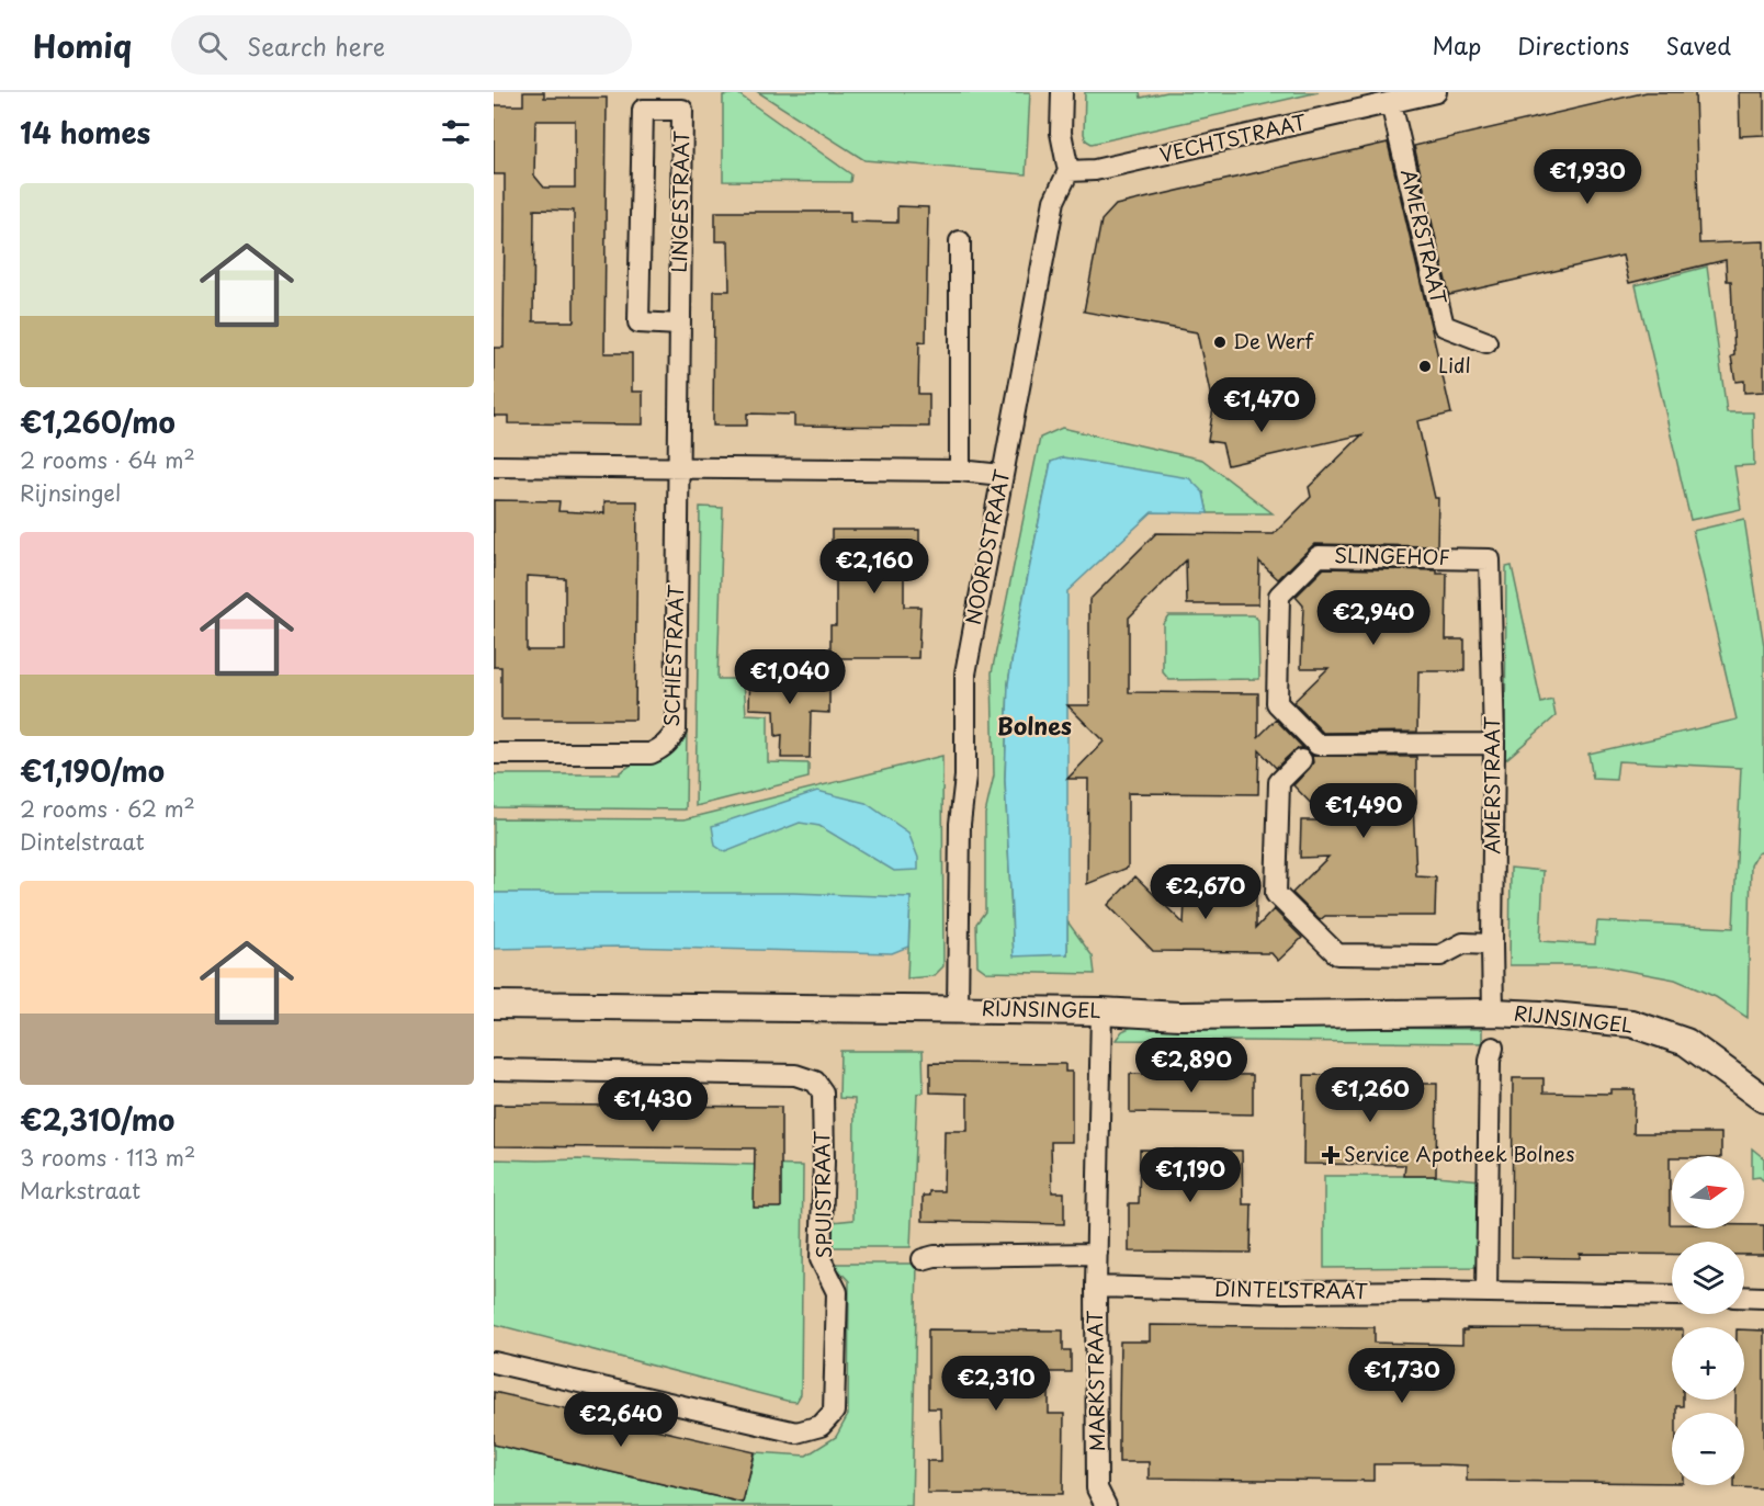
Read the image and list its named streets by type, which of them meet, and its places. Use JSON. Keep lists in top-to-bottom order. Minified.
{"streets":{"street":["VECHTSTRAAT","LINGESTRAAT","AMERSTRAAT","NOORDSTRAAT","SLINGEHOF","SCHIESTRAAT","RIJNSINGEL","SPUISTRAAT","DINTELSTRAAT","MARKSTRAAT"]},"crossings":[["VECHTSTRAAT","AMERSTRAAT"],["VECHTSTRAAT","NOORDSTRAAT"],["LINGESTRAAT","SCHIESTRAAT"],["AMERSTRAAT","SLINGEHOF"],["AMERSTRAAT","RIJNSINGEL"],["NOORDSTRAAT","RIJNSINGEL"],["RIJNSINGEL","MARKSTRAAT"],["DINTELSTRAAT","MARKSTRAAT"]],"districts":["Bolnes"],"places":{"other":["De Werf","Lidl"],"health":["Service Apotheek Bolnes"]},"north":"right","page":{"header":"Homiq","search":"Search here","nav":["Map","Directions","Saved"],"heading":"14 homes","price":["€1,930","€1,470","€2,160","€2,940","€1,040","€1,490","€2,670","€2,890","€1,260","€1,430","€1,190","€1,730","€2,310","€2,640"],"list":[{"name":"€1,260/mo","note":"2 rooms · 64 m² · Rijnsingel"},{"name":"€1,190/mo","note":"2 rooms · 62 m² · Dintelstraat"},{"name":"€2,310/mo","note":"3 rooms · 113 m² · Markstraat"}],"map_buttons":["+","−"]}}
